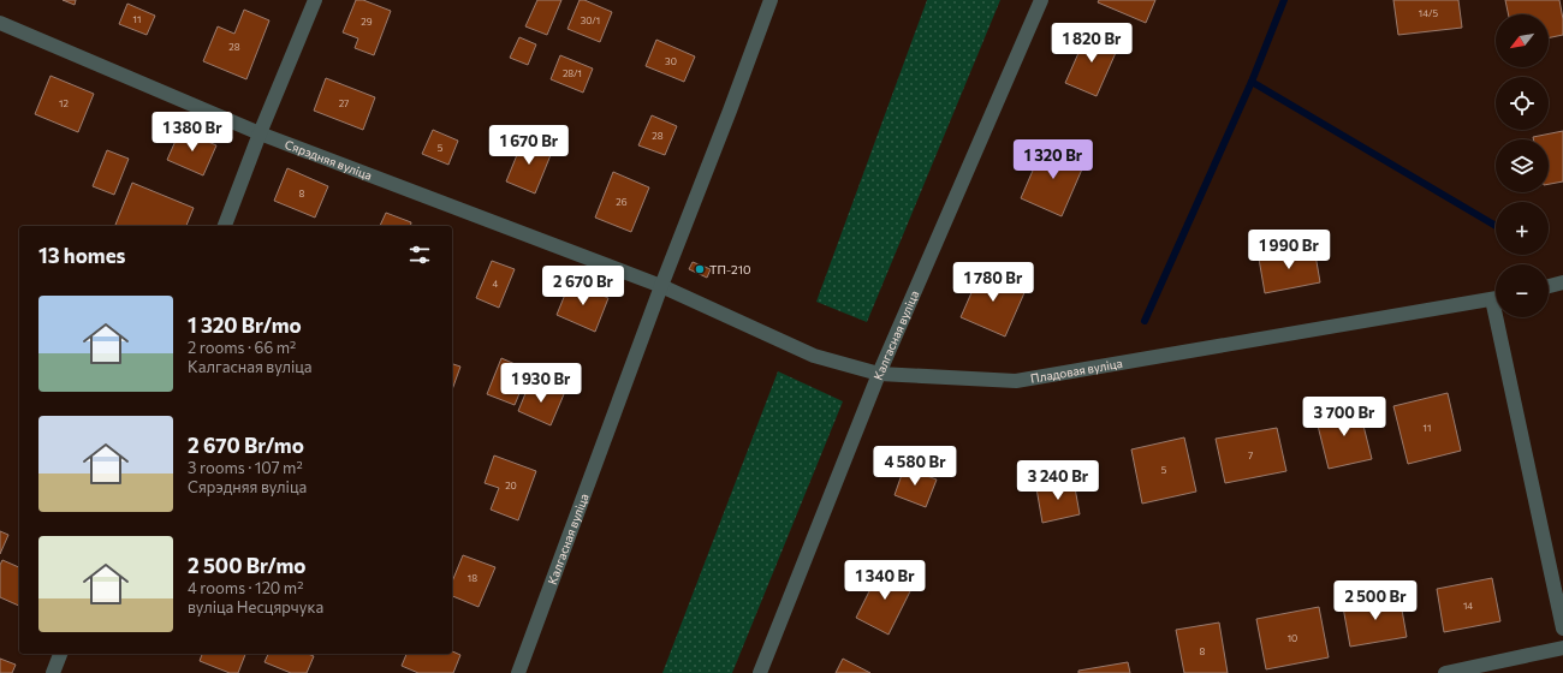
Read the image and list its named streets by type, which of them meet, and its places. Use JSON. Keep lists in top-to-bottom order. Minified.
{"streets":{"street":["Сярэдняя вуліца","Калгасная вуліца","Пладовая вуліца"]},"crossings":[["Сярэдняя вуліца","Калгасная вуліца"],["Сярэдняя вуліца","Пладовая вуліца"],["Калгасная вуліца","Пладовая вуліца"]],"places":["ТП-210"],"house_numbers":["14/5","11","30/1","29","28","30","28/1","12","27","28","5","8","26","4","11","7","5","20","18","14","10","8"],"north":"bottom left","page":{"map_buttons":["+","−"],"price":["1 820 Br","1 380 Br","1 670 Br","1 320 Br","1 990 Br","1 780 Br","2 670 Br","1 930 Br","3 700 Br","4 580 Br","3 240 Br","1 340 Br","2 500 Br"],"heading":"13 homes","list":[{"name":"1 320 Br/mo","note":"2 rooms · 66 m² · Калгасная вуліца"},{"name":"2 670 Br/mo","note":"3 rooms · 107 m² · Сярэдняя вуліца"},{"name":"2 500 Br/mo","note":"4 rooms · 120 m² · вуліца Несцярчука"}]}}
